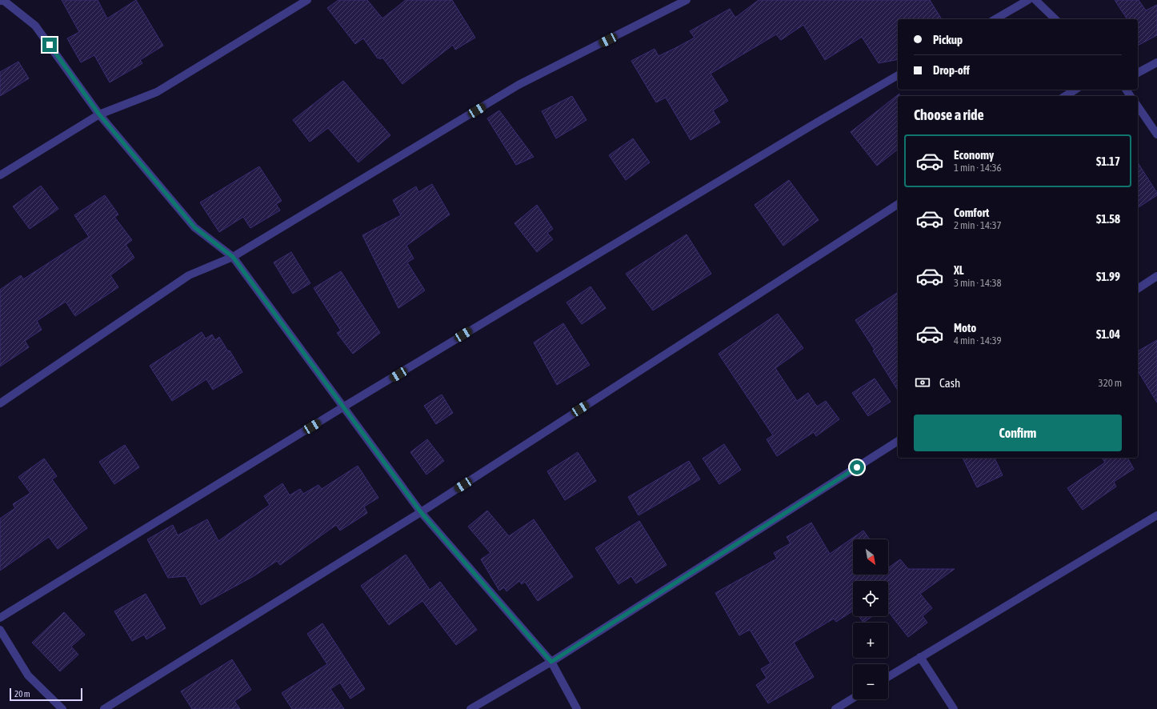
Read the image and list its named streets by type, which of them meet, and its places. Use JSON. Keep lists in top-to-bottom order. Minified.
{"scale_bar":"20 m","north":"bottom right","page":{"banner":["Pickup","Drop-off"],"heading":"Choose a ride","list":[{"name":"Economy","note":"1 min · 14:36","value":"$1.17"},{"name":"Comfort","note":"2 min · 14:37","value":"$1.58"},{"name":"XL","note":"3 min · 14:38","value":"$1.99"},{"name":"Moto","note":"4 min · 14:39","value":"$1.04"}],"pay":["Cash","320 m"],"buttons":"Confirm","map_buttons":["+","−"],"scale":"20 m"}}
